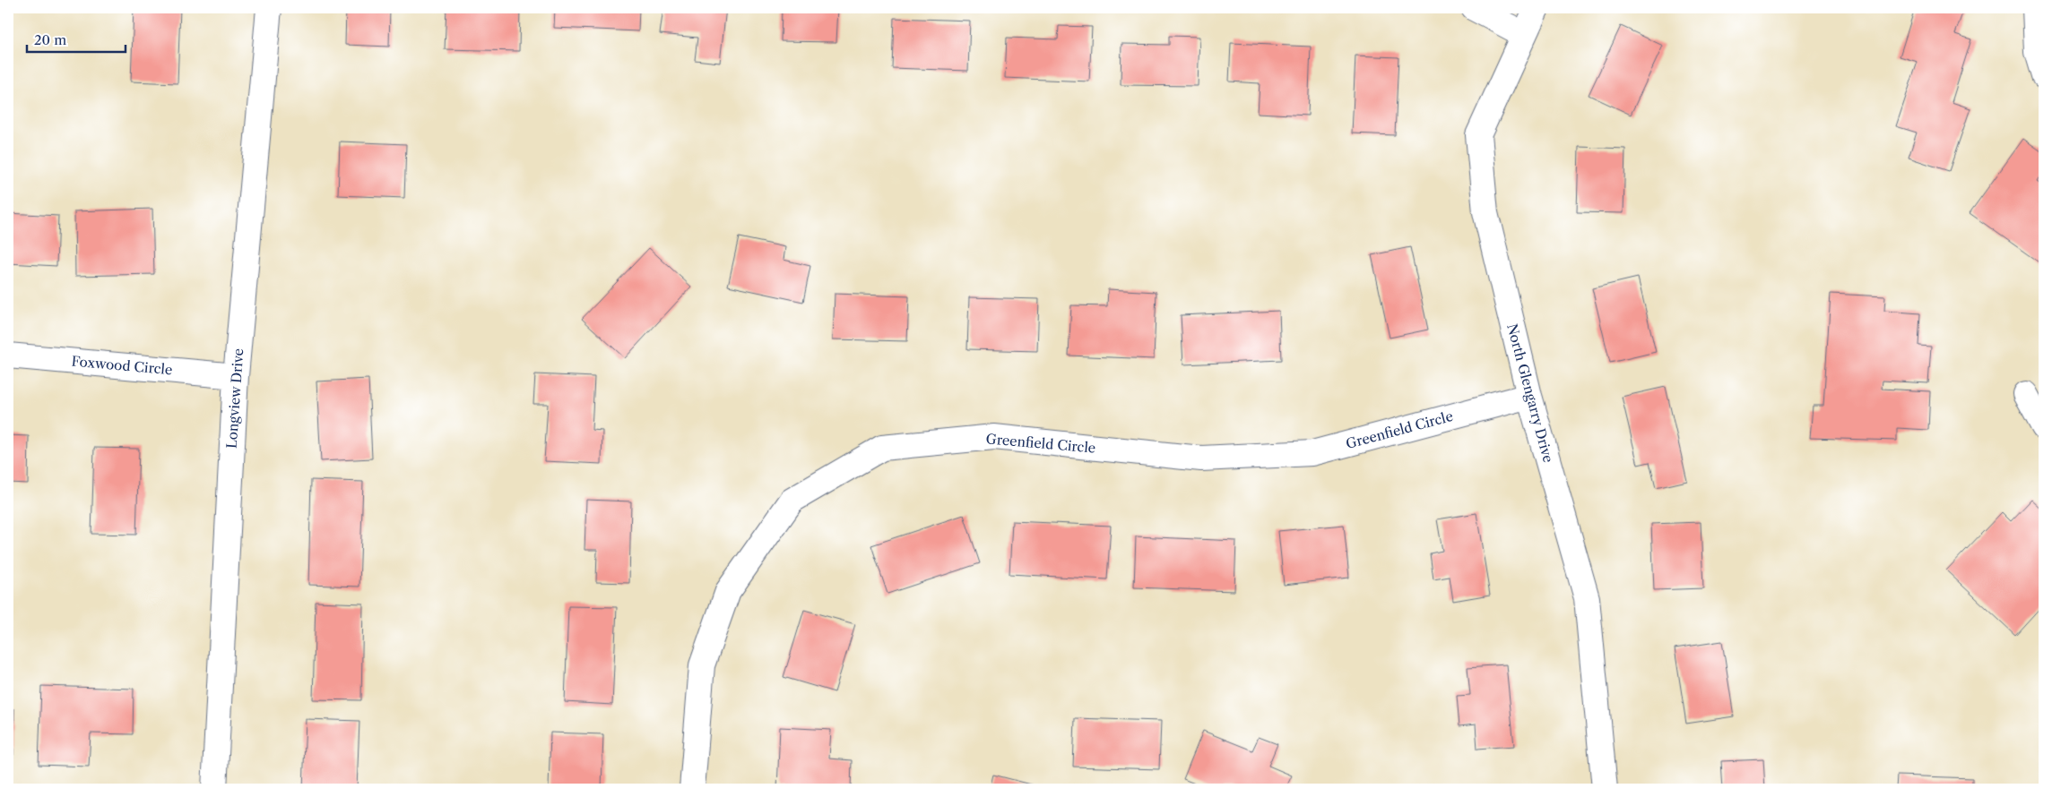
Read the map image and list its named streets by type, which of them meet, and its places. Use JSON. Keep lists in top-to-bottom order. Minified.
{"streets":{"street":["Foxwood Circle","North Glengarry Drive","Longview Drive","Greenfield Circle"]},"crossings":[["Foxwood Circle","Longview Drive"],["North Glengarry Drive","Greenfield Circle"]],"scale_bar":"20 m"}
